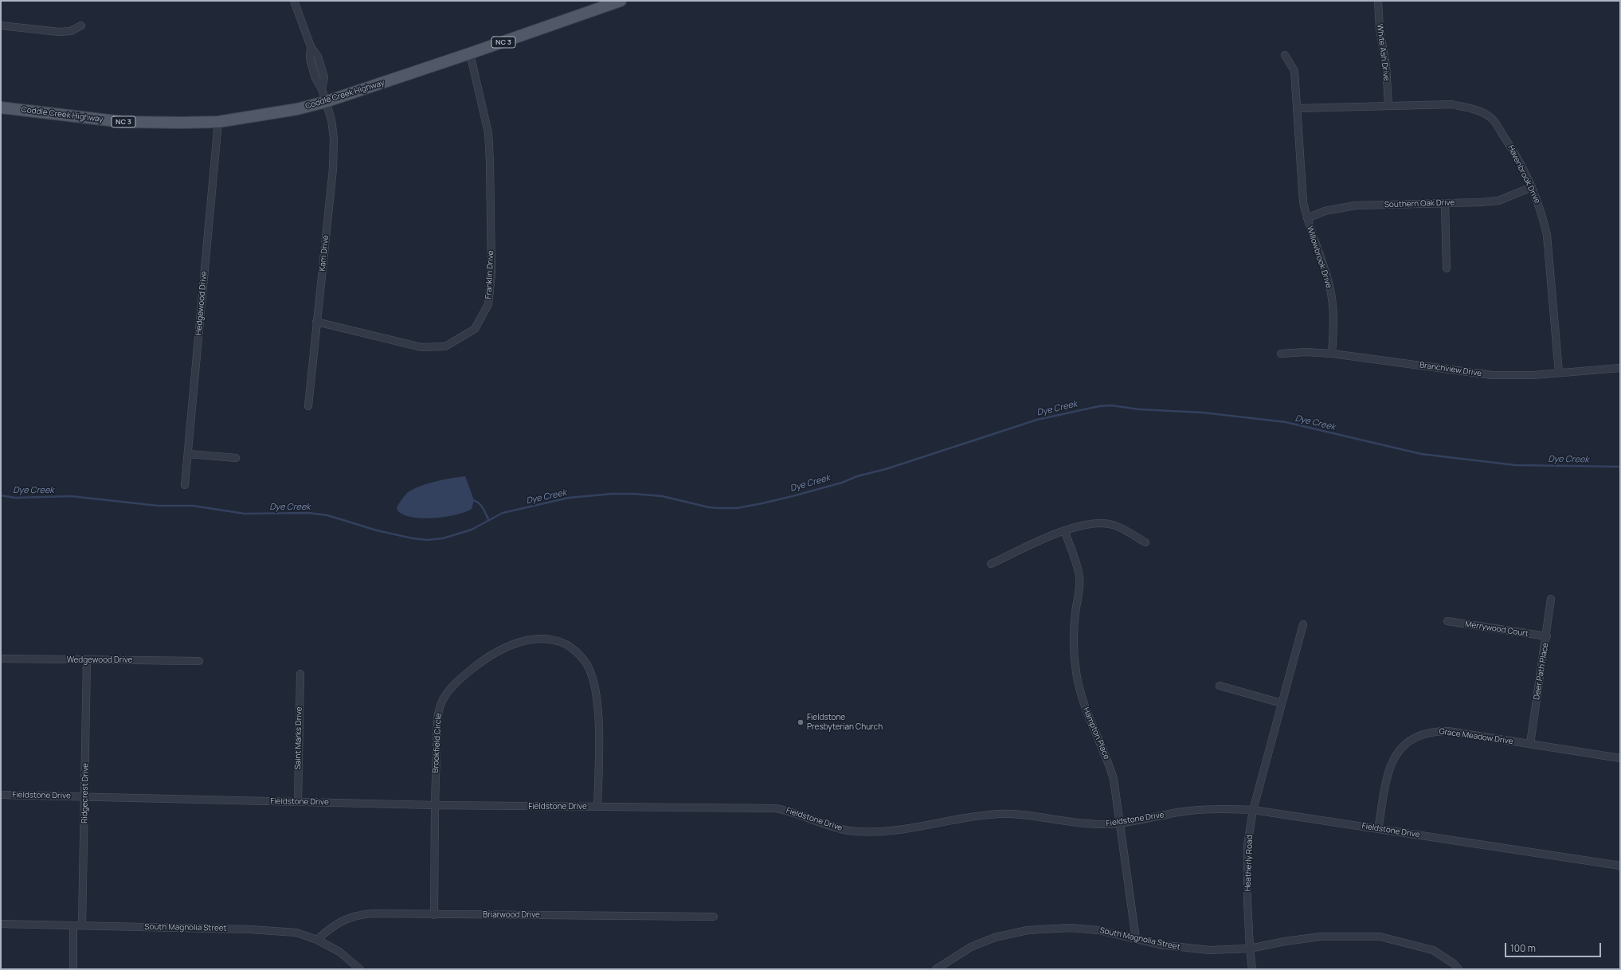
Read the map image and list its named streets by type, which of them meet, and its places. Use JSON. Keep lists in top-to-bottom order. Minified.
{"streets":{"main road":["NC 3","Coddle Creek Highway"],"street":["White Ash Drive","Havenbrook Drive","Southern Oak Drive","Kam Drive","Willowbrook Drive","Franklin Drive","Hedgewood Drive","Branchview Drive","Merrywood Court","Wedgewood Drive","Deer Path Place","Hampton Place","Grace Meadow Drive","Saint Marks Drive","Brookfield Circle","Ridgecrest Drive","Fieldstone Drive","Heatherly Road","Briarwood Drive","South Magnolia Street"]},"crossings":[["White Ash Drive","Havenbrook Drive"],["Coddle Creek Highway","Kam Drive"],["Coddle Creek Highway","Franklin Drive"],["Coddle Creek Highway","Hedgewood Drive"],["Havenbrook Drive","Southern Oak Drive"],["Havenbrook Drive","Willowbrook Drive"],["Havenbrook Drive","Branchview Drive"],["Southern Oak Drive","Willowbrook Drive"],["Kam Drive","Franklin Drive"],["Willowbrook Drive","Branchview Drive"],["Merrywood Court","Deer Path Place"],["Wedgewood Drive","Ridgecrest Drive"],["Deer Path Place","Grace Meadow Drive"],["Hampton Place","Fieldstone Drive"],["Hampton Place","South Magnolia Street"],["Grace Meadow Drive","Fieldstone Drive"],["Saint Marks Drive","Fieldstone Drive"],["Brookfield Circle","Fieldstone Drive"],["Brookfield Circle","Briarwood Drive"],["Ridgecrest Drive","Fieldstone Drive"],["Ridgecrest Drive","South Magnolia Street"],["Fieldstone Drive","Heatherly Road"],["Heatherly Road","South Magnolia Street"],["Briarwood Drive","South Magnolia Street"]],"water":["Dye Creek"],"places":["Fieldstone Presbyterian Church"],"scale_bar":"100 m"}
